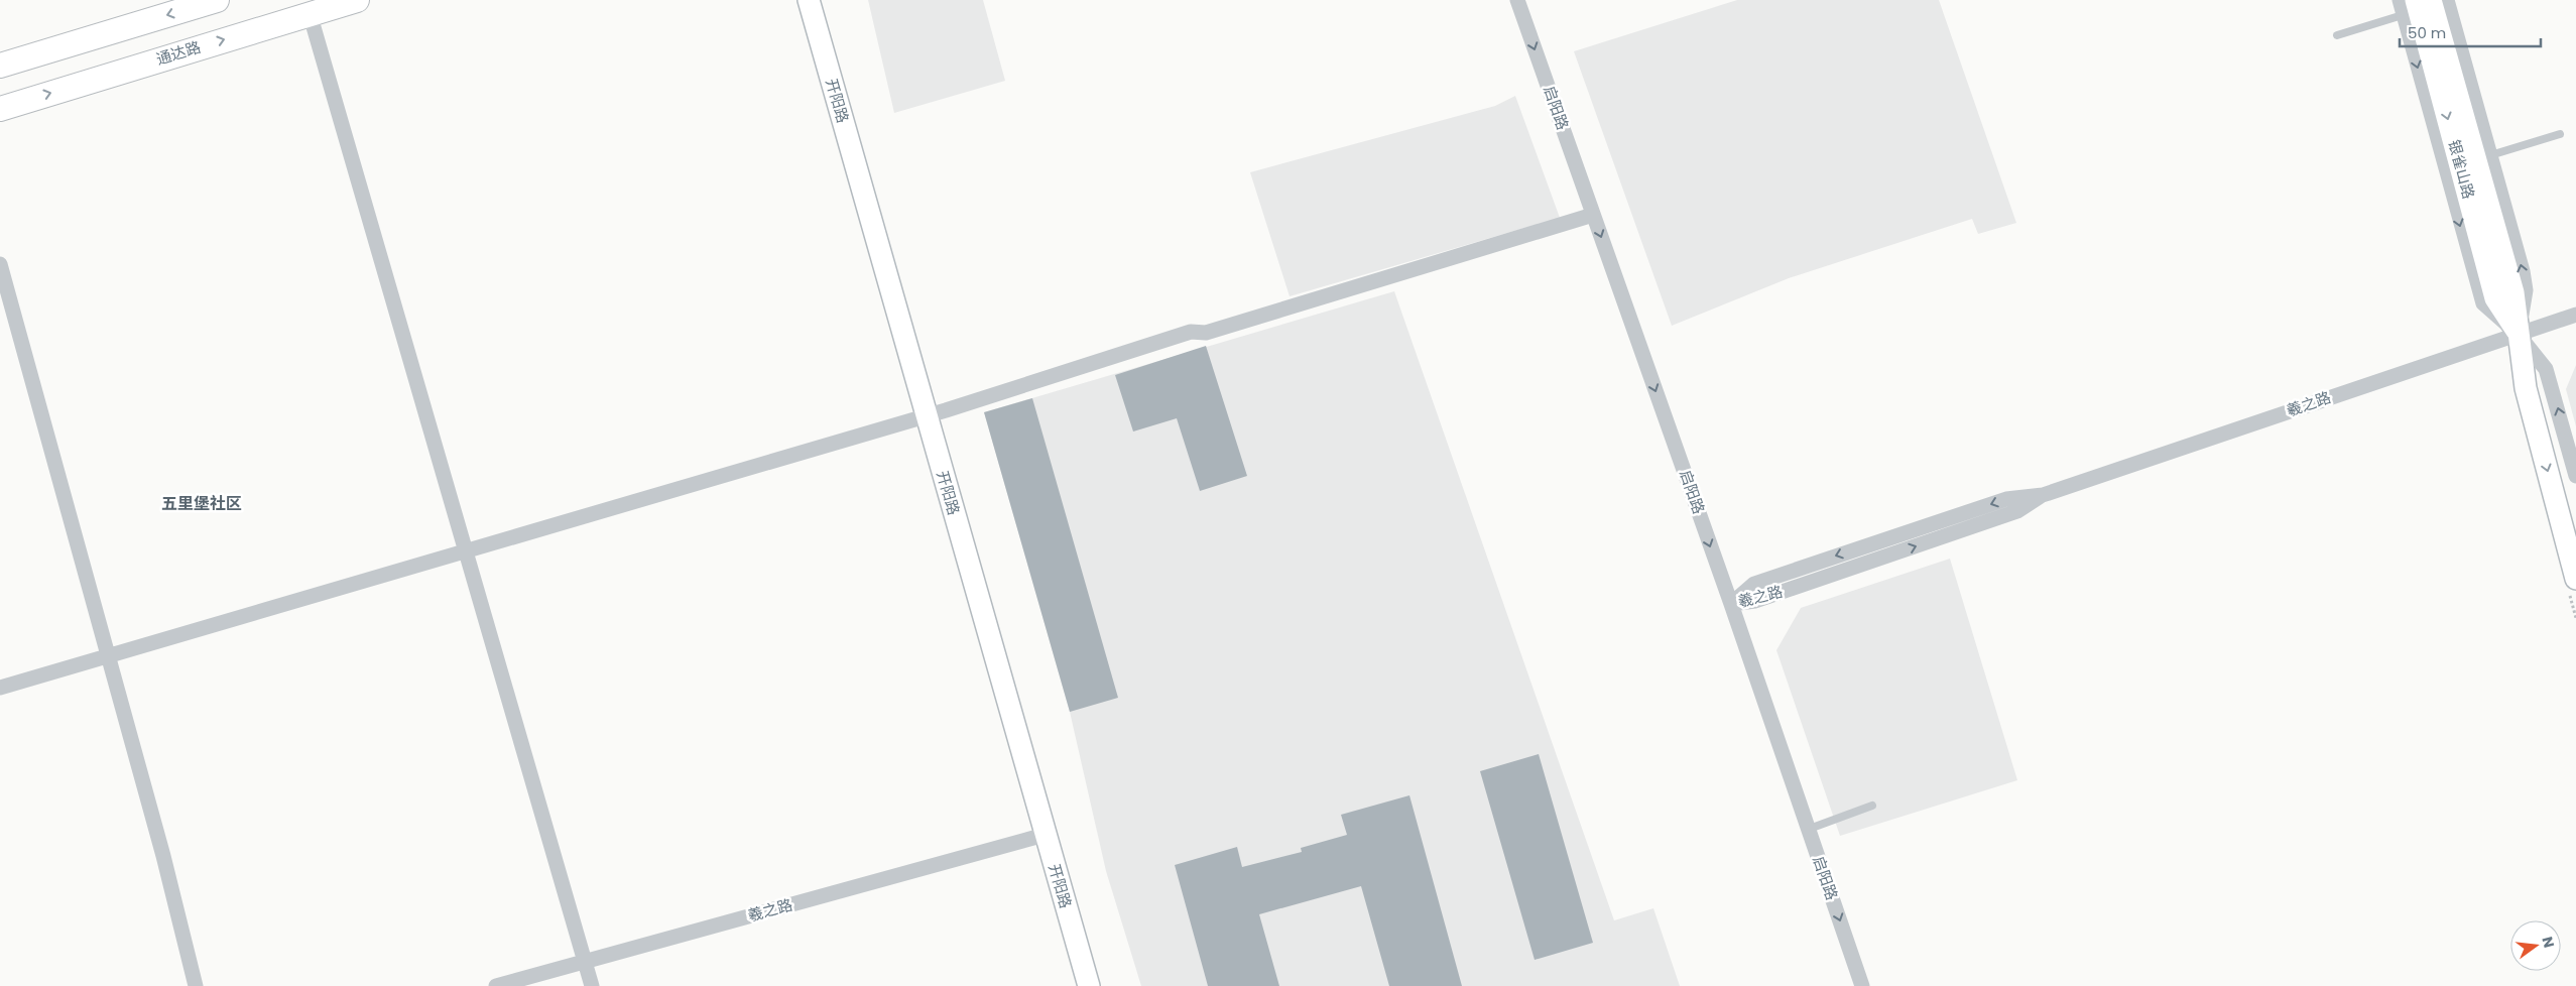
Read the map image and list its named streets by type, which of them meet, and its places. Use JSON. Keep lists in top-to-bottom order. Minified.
{"streets":{"main road":["通达路","开阳路","银雀山路"],"street":["启阳路","羲之路"]},"crossings":[["开阳路","羲之路"],["启阳路","羲之路"],["银雀山路","羲之路"]],"one_way":["启阳路"],"districts":["五里堡社区"],"scale_bar":"50 m","north":"right"}
